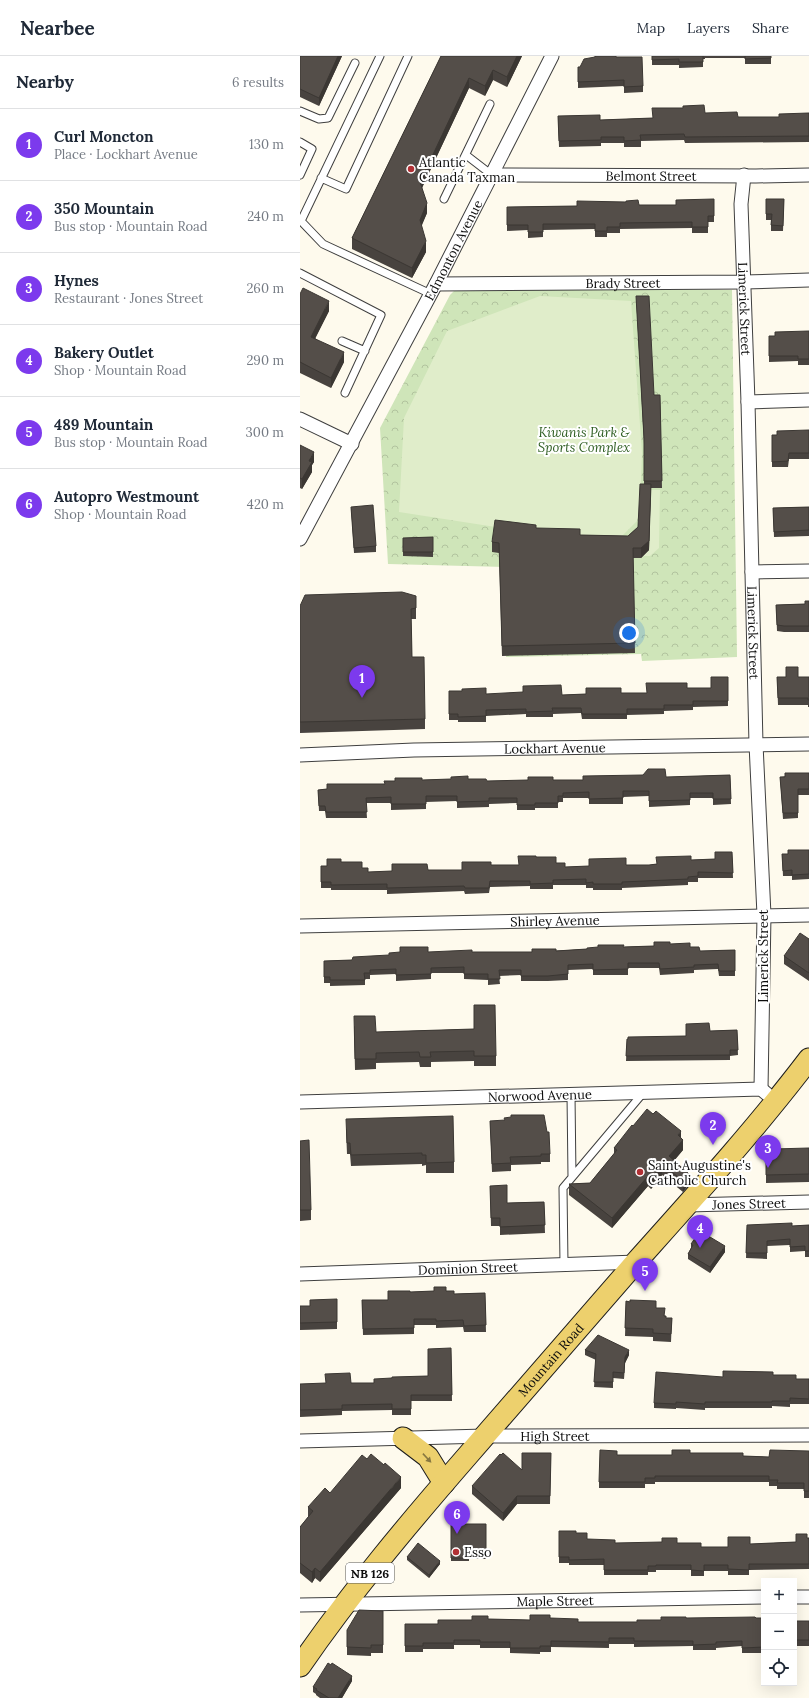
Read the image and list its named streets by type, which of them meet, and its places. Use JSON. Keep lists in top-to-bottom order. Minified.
{"streets":{"main road":["Mountain Road","NB 126"],"street":["Belmont Street","Edmonton Avenue","Brady Street","Limerick Street","Lockhart Avenue","Shirley Avenue","Norwood Avenue","Jones Street","Dominion Street","High Street","Maple Street"]},"crossings":[["Belmont Street","Edmonton Avenue"],["Belmont Street","Limerick Street"],["Edmonton Avenue","Brady Street"],["Brady Street","Limerick Street"],["Limerick Street","Lockhart Avenue"],["Limerick Street","Shirley Avenue"],["Limerick Street","Norwood Avenue"],["Limerick Street","Mountain Road"],["Norwood Avenue","Mountain Road"],["Jones Street","Mountain Road"],["Dominion Street","Mountain Road"],["Mountain Road","High Street"],["Mountain Road","Maple Street"]],"parks":["Kiwanis Park & Sports Complex"],"places":["Atlantic Canada Taxman","Saint Augustine's Catholic Church","Esso"],"page":{"header":"Nearbee","nav":["Map","Layers","Share"],"heading":["Nearby","6 results"],"list":[{"mark":"1","name":"Curl Moncton","note":"Place · Lockhart Avenue","value":"130 m"},{"mark":"2","name":"350 Mountain","note":"Bus stop · Mountain Road","value":"240 m"},{"mark":"3","name":"Hynes","note":"Restaurant · Jones Street","value":"260 m"},{"mark":"4","name":"Bakery Outlet","note":"Shop · Mountain Road","value":"290 m"},{"mark":"5","name":"489 Mountain","note":"Bus stop · Mountain Road","value":"300 m"},{"mark":"6","name":"Autopro Westmount","note":"Shop · Mountain Road","value":"420 m"}],"pins":["1","2","3","4","5","6"],"map_buttons":["+","−"]}}
